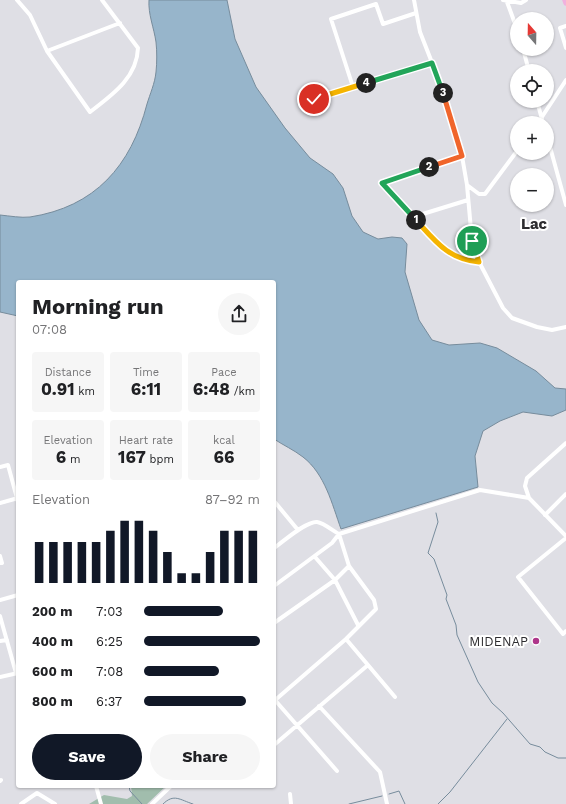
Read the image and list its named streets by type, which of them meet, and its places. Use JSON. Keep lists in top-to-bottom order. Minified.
{"districts":["Lac"],"places":["MIDENAP"],"north":"top","page":{"map_buttons":["+","−"],"pins":["4","3","2","1"],"heading":["Morning run","07:08"],"stats":[["Distance","0.91 km"],["Time","6:11"],["Pace","6:48 /km"],["Elevation","6 m"],["Heart rate","167 bpm"],["kcal","66"]],"chart":["Elevation","87–92 m"],"list":[{"name":"200 m","note":"7:03"},{"name":"400 m","note":"6:25"},{"name":"600 m","note":"7:08"},{"name":"800 m","note":"6:37"}],"buttons":["Save","Share"]}}
